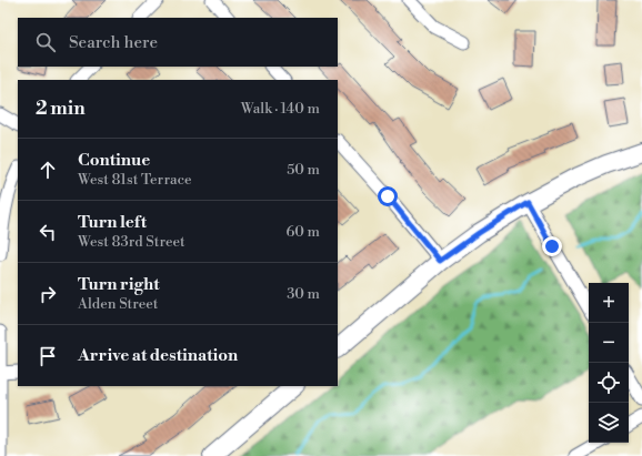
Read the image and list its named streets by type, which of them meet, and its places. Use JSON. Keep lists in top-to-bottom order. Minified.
{"page":{"search":"Search here","heading":["2 min","Walk · 140 m"],"list":[["Continue","West 81st Terrace","50 m"],["Turn left","West 83rd Street","60 m"],["Turn right","Alden Street","30 m"],"Arrive at destination"],"map_buttons":["+","−"]}}
